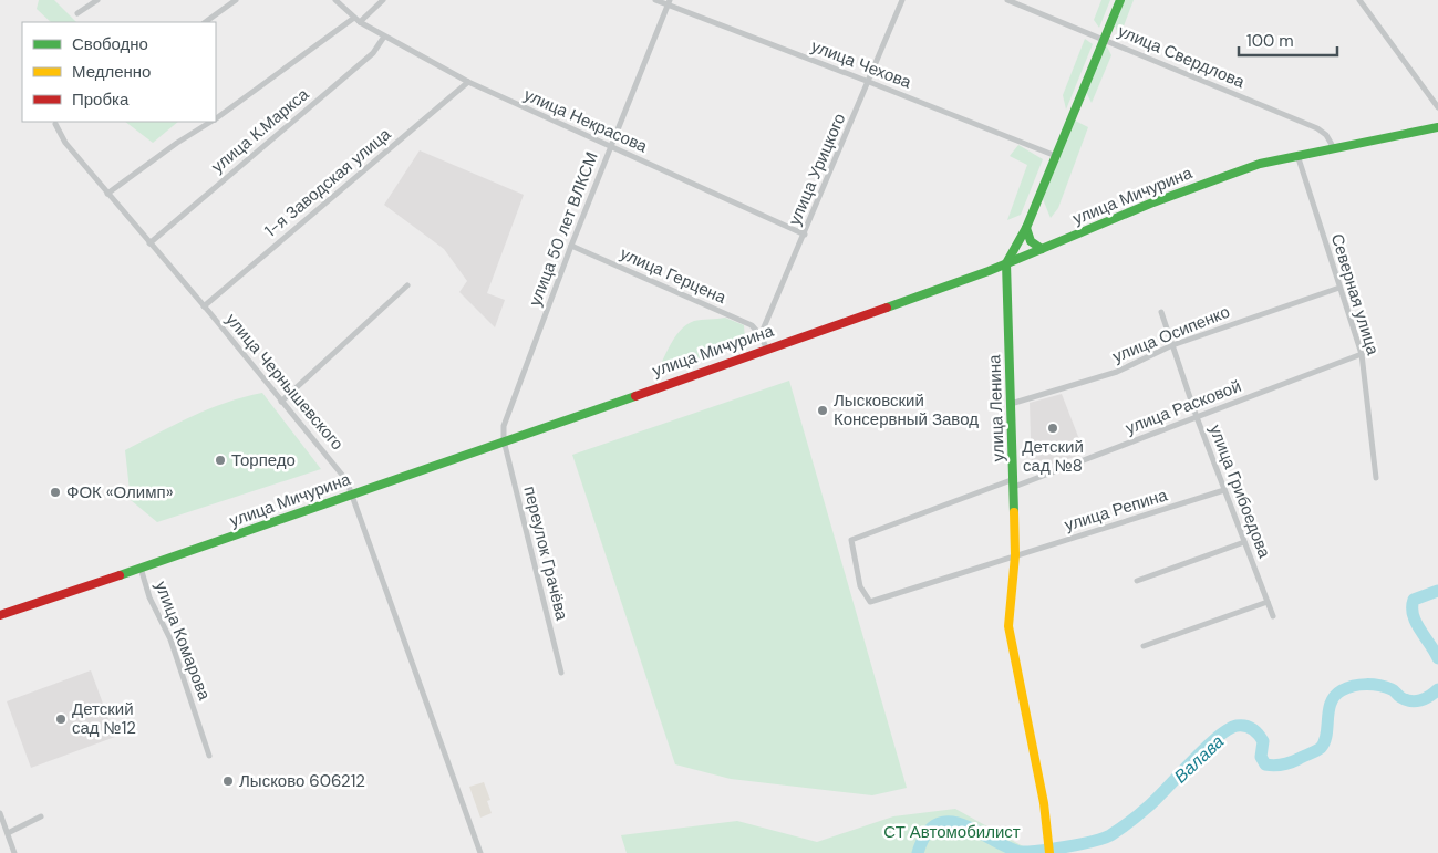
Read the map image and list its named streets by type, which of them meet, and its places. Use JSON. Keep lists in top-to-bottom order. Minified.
{"streets":{"main road":["улица Мичурина","улица Ленина"],"street":["улица Свердлова","улица Чехова","улица Некрасова","улица К.Маркса","улица Урицкого","1-я Заводская улица","улица 50 лет ВЛКСМ","улица Герцена","Северная улица","улица Осипенко","улица Чернышевского","улица Расковой","улица Грибоедова","улица Репина","переулок Грачёва","улица Комарова"]},"crossings":[["улица Свердлова","улица Мичурина"],["улица Чехова","улица Урицкого"],["улица Чехова","улица 50 лет ВЛКСМ"],["улица Некрасова","улица К.Маркса"],["улица Некрасова","улица Урицкого"],["улица Некрасова","1-я Заводская улица"],["улица Некрасова","улица 50 лет ВЛКСМ"],["улица К.Маркса","улица Чернышевского"],["улица Урицкого","улица Герцена"],["1-я Заводская улица","улица Чернышевского"],["улица Мичурина","улица 50 лет ВЛКСМ"],["улица Мичурина","Северная улица"],["улица Мичурина","улица Чернышевского"],["улица Мичурина","улица Ленина"],["улица Мичурина","переулок Грачёва"],["улица Мичурина","улица Комарова"],["улица 50 лет ВЛКСМ","улица Герцена"],["улица 50 лет ВЛКСМ","переулок Грачёва"],["Северная улица","улица Осипенко"],["Северная улица","улица Расковой"],["улица Осипенко","улица Ленина"],["улица Осипенко","улица Грибоедова"],["улица Расковой","улица Ленина"],["улица Расковой","улица Грибоедова"],["улица Расковой","улица Репина"],["улица Ленина","улица Репина"],["улица Грибоедова","улица Репина"]],"water":["Валава"],"parks":["СТ Автомобилист"],"places":["Лысковский Консервный Завод","Детский сад №8","Торпедо","ФОК «Олимп»","Детский сад №12","Лысково 606212"],"legend":["Свободно","Медленно","Пробка"],"scale_bar":"100 m"}
